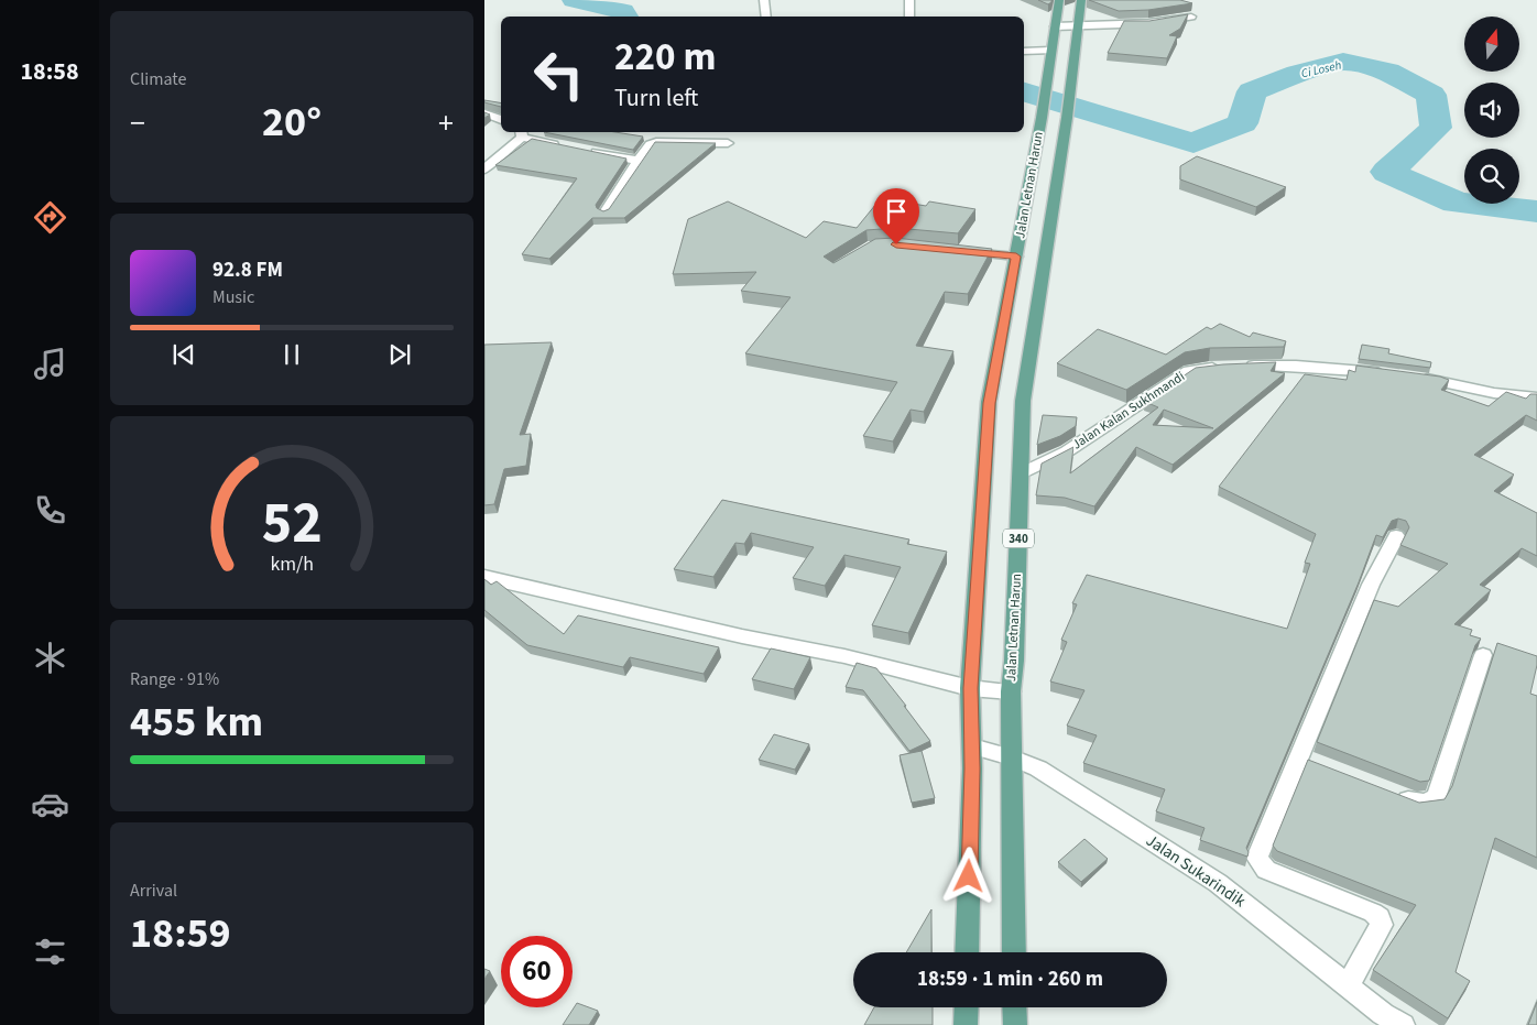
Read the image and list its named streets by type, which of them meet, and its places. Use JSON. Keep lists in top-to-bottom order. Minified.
{"streets":{"main road":["Jalan Letnan Harun","340"],"street":["Jalan Kalan Sukhmandi","Jalan Sukarindik"]},"crossings":[["Jalan Letnan Harun","Jalan Kalan Sukhmandi"],["Jalan Letnan Harun","Jalan Sukarindik"]],"water":["Ci Loseh"],"north":"top","page":{"tabs":"18:58","tile":["Climate",["Range · 91%","455 km"],["Arrival","18:59"]],"turn":["220 m","Turn left"],"heat":["−","20°","+"],"song":["92.8 FM","Music"],"limit":"60","trip":"18:59 · 1 min · 260 m","gauge":["52","km/h"]}}
